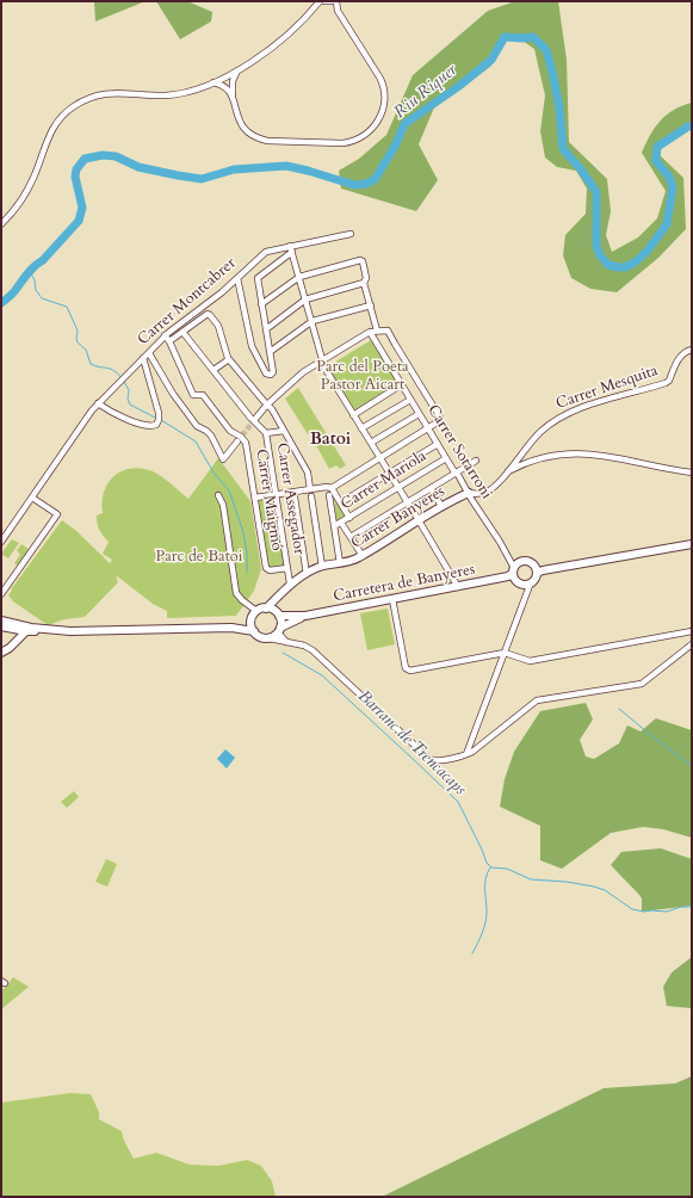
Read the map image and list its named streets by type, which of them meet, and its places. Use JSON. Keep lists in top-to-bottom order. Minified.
{"streets":{"main road":["Carrer Banyeres","Carretera de Banyeres"],"street":["Carrer Montcabrer","Carrer Mesquita","Carrer Sotarroni","Carrer Mariola","Carrer Assegador","Carrer Maigmó"]},"crossings":[["Carrer Montcabrer","Carrer Assegador"],["Carrer Montcabrer","Carrer Maigmó"],["Carrer Mesquita","Carrer Banyeres"],["Carrer Sotarroni","Carrer Mariola"],["Carrer Sotarroni","Carrer Banyeres"],["Carrer Sotarroni","Carretera de Banyeres"],["Carrer Assegador","Carrer Maigmó"],["Carrer Assegador","Carrer Banyeres"],["Carrer Banyeres","Carretera de Banyeres"]],"districts":["Batoi"],"water":["Riu Riquer","Barranc de Trencacaps"],"parks":["Parc del Poeta Pastor Aicart","Parc de Batoi"]}
